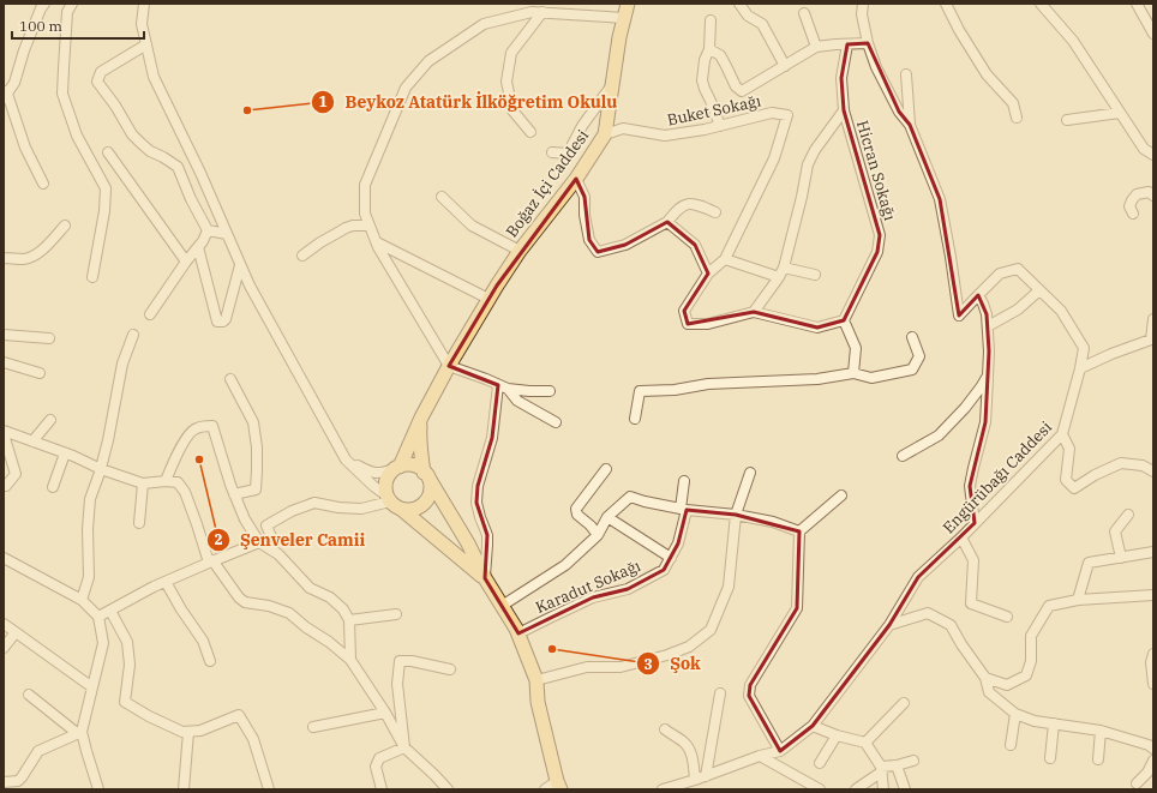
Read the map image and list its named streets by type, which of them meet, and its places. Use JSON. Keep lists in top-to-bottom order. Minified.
{"streets":{"main road":["Boğaz İçi Caddesi"],"street":["Buket Sokağı","Hicran Sokağı","Engürübağı Caddesi","Karadut Sokağı"]},"crossings":[["Buket Sokağı","Boğaz İçi Caddesi"]],"places":["Beykoz Atatürk İlköğretim Okulu","Şenveler Camii","Şok"],"scale_bar":"100 m"}
